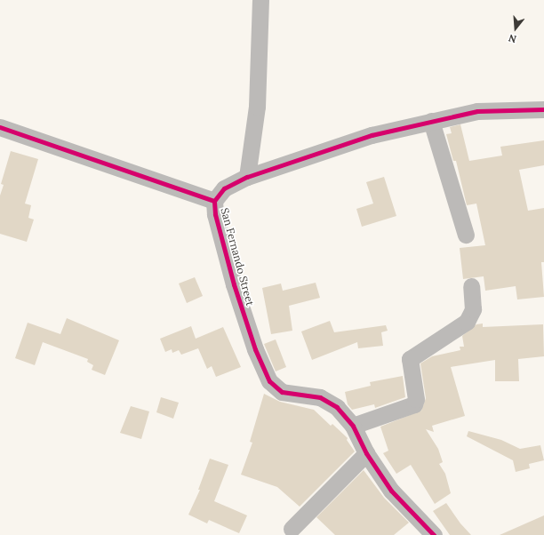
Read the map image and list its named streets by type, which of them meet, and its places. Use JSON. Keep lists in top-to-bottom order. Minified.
{"streets":{"street":["San Fernando Street"]},"north":"bottom"}
